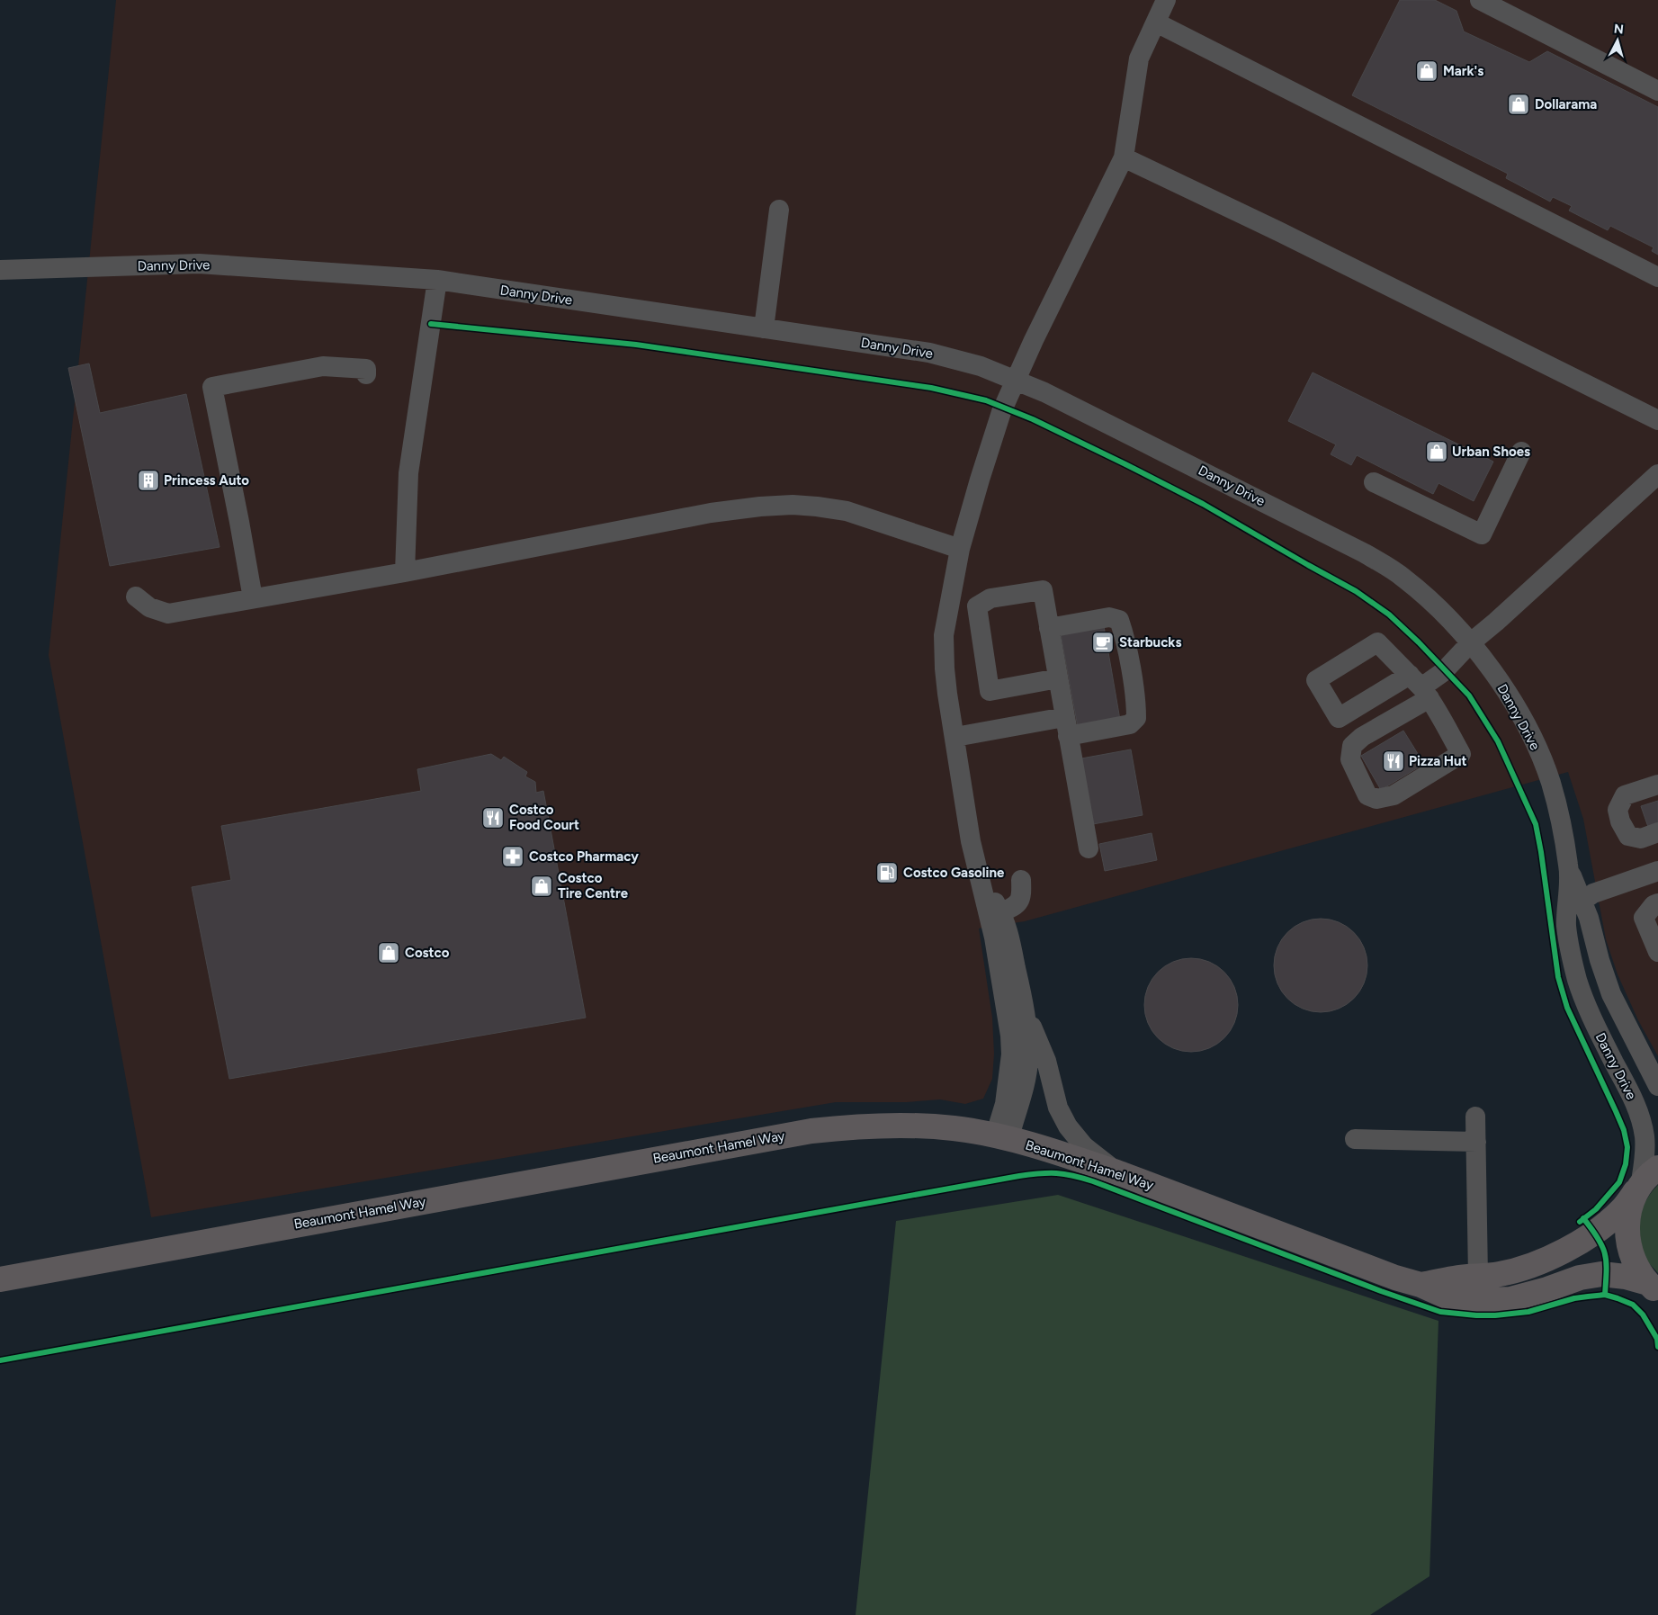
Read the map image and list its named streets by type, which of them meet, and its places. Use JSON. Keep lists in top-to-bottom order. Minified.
{"streets":{"main road":["Beaumont Hamel Way"],"street":["Danny Drive"]},"crossings":[["Danny Drive","Beaumont Hamel Way"]],"places":{"shop":["Mark's","Dollarama","Urban Shoes","Costco Tire Centre","Costco"],"building":["Princess Auto"],"cafe":["Starbucks"],"restaurant":["Pizza Hut","Costco Food Court"],"pharmacy":["Costco Pharmacy"],"fuel station":["Costco Gasoline"]},"north":"top"}
